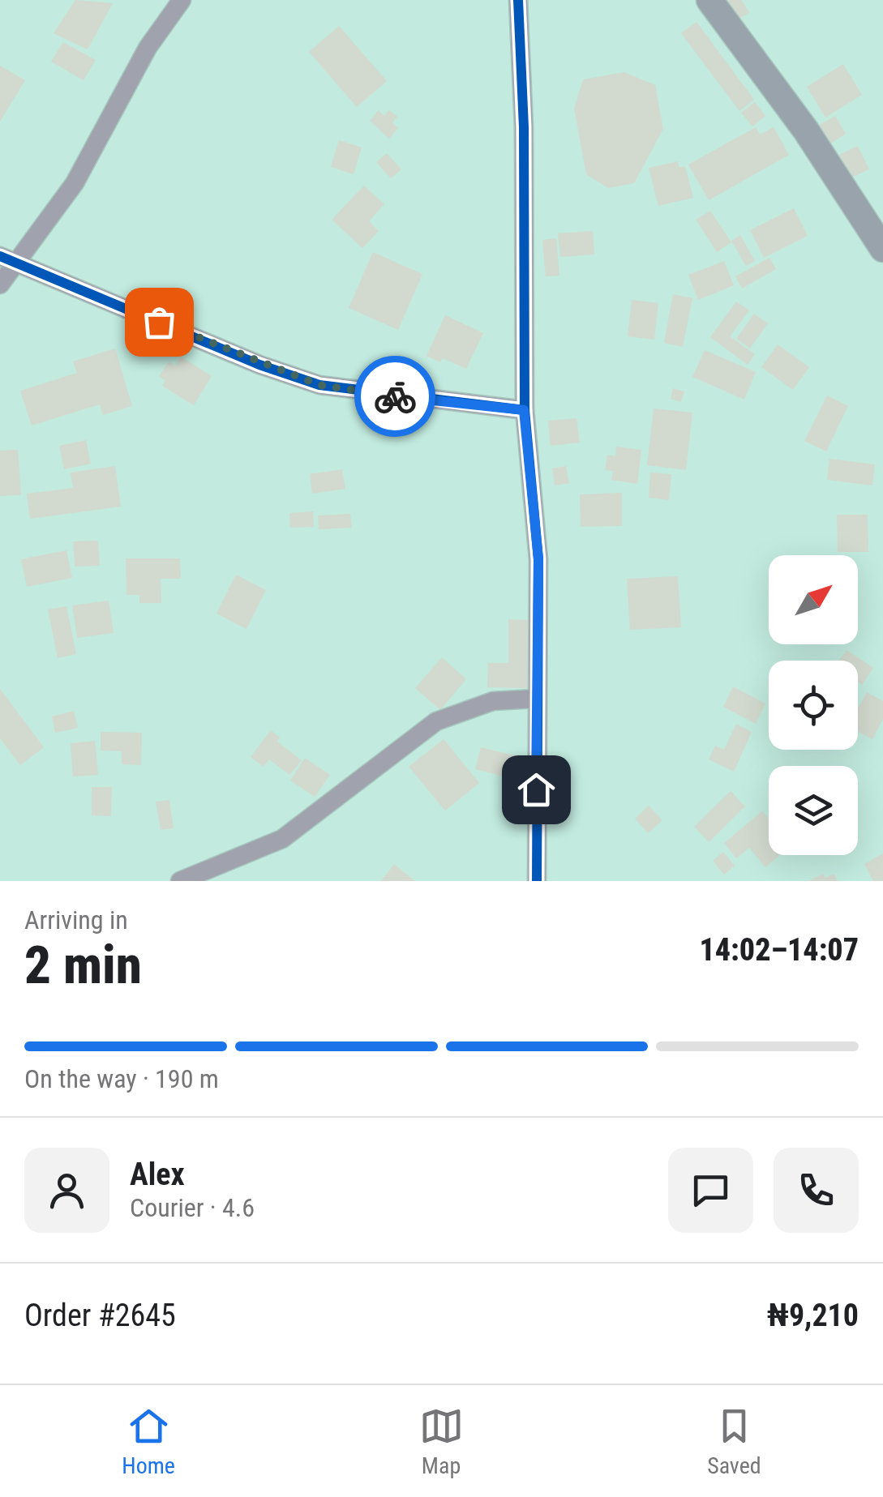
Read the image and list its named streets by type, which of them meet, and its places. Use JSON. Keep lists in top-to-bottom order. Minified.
{"north":"top right","page":{"heading":["2 min","Arriving in","14:02–14:07"],"panel":["Alex","Courier · 4.6","Order #2645","₦9,210"],"bar":"On the way · 190 m","tabs":["Home","Map","Saved"]}}
